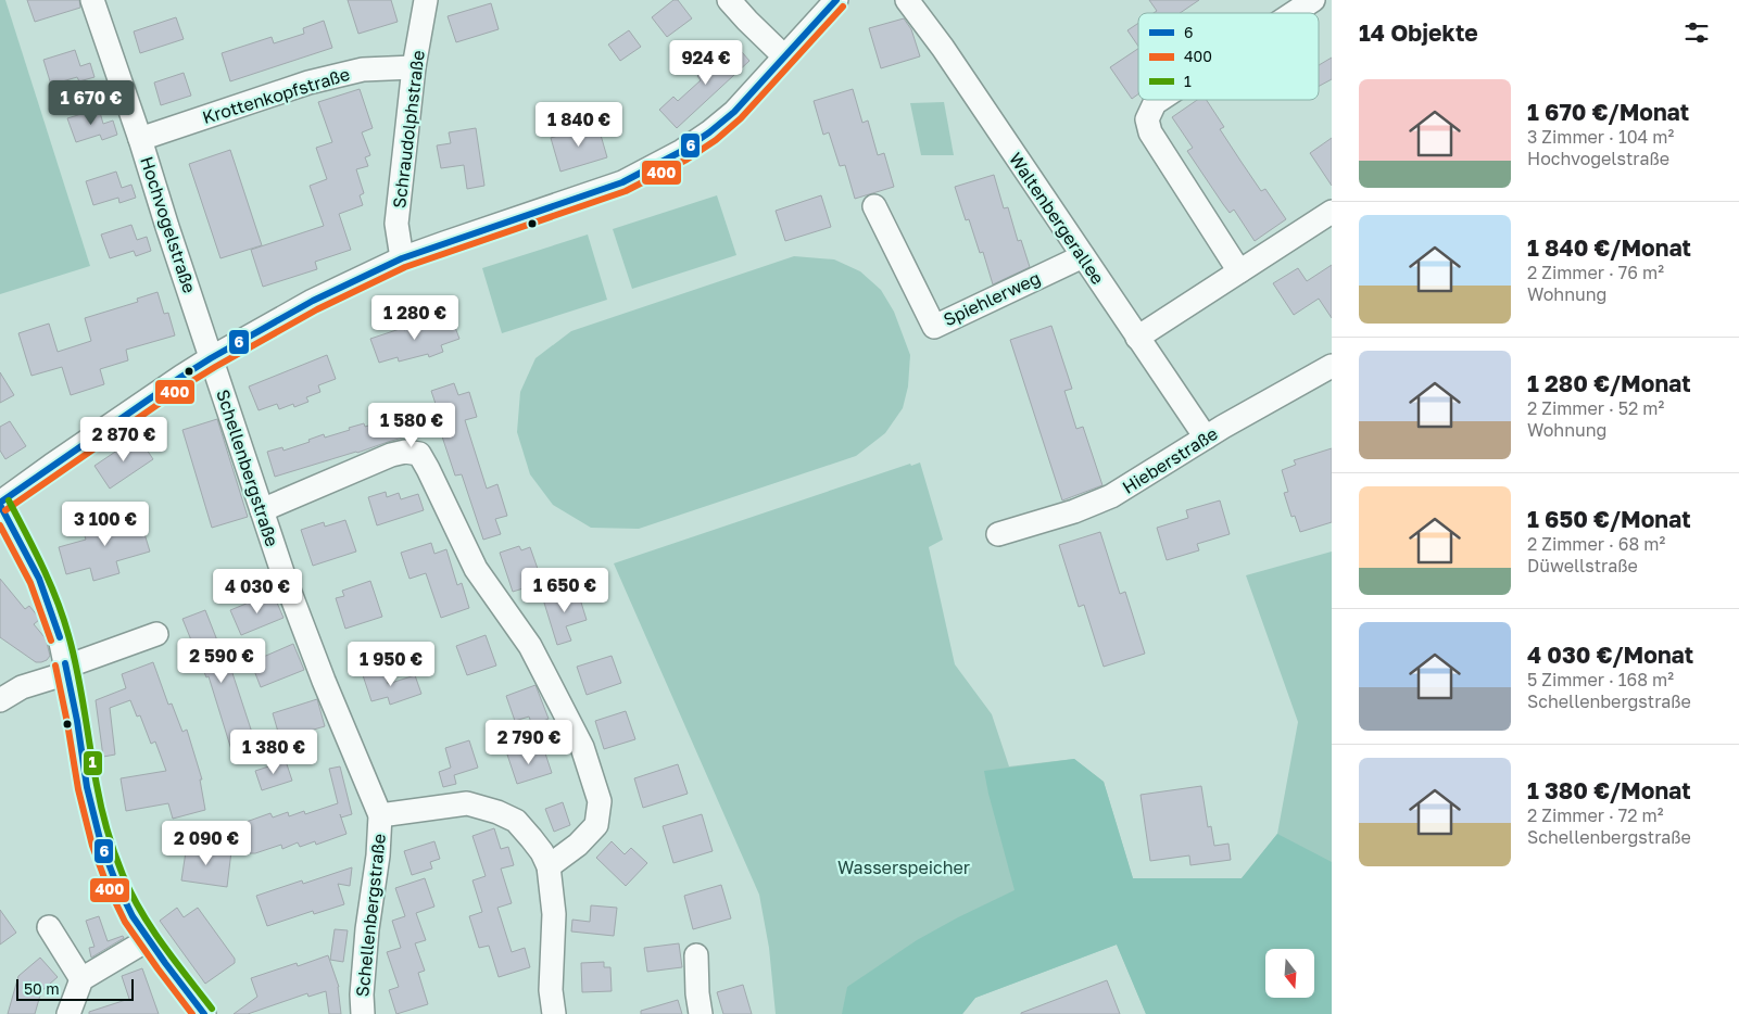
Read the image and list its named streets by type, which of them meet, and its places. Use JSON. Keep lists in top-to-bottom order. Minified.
{"streets":{"street":["Krottenkopfstraße","Schraudolphstraße","Waltenbergerallee","Hochvogelstraße","Spiehlerweg","Hieberstraße","Schellenbergstraße"]},"crossings":[["Krottenkopfstraße","Schraudolphstraße"],["Krottenkopfstraße","Hochvogelstraße"],["Waltenbergerallee","Spiehlerweg"],["Waltenbergerallee","Hieberstraße"],["Hochvogelstraße","Schellenbergstraße"]],"parks":["Wasserspeicher"],"lines":["transit line 6","transit line 400","transit line 1"],"legend":["6","400","1"],"scale_bar":"50 m","north":"bottom","page":{"heading":"14 Objekte","price":["924 €","1 670 €","1 840 €","1 280 €","1 580 €","2 870 €","3 100 €","1 650 €","4 030 €","2 590 €","1 950 €","2 790 €","1 380 €","2 090 €"],"list":[{"name":"1 670 €/Monat","note":"3 Zimmer · 104 m² · Hochvogelstraße"},{"name":"1 840 €/Monat","note":"2 Zimmer · 76 m² · Wohnung"},{"name":"1 280 €/Monat","note":"2 Zimmer · 52 m² · Wohnung"},{"name":"1 650 €/Monat","note":"2 Zimmer · 68 m² · Düwellstraße"},{"name":"4 030 €/Monat","note":"5 Zimmer · 168 m² · Schellenbergstraße"},{"name":"1 380 €/Monat","note":"2 Zimmer · 72 m² · Schellenbergstraße"}],"scale":"50 m"}}
